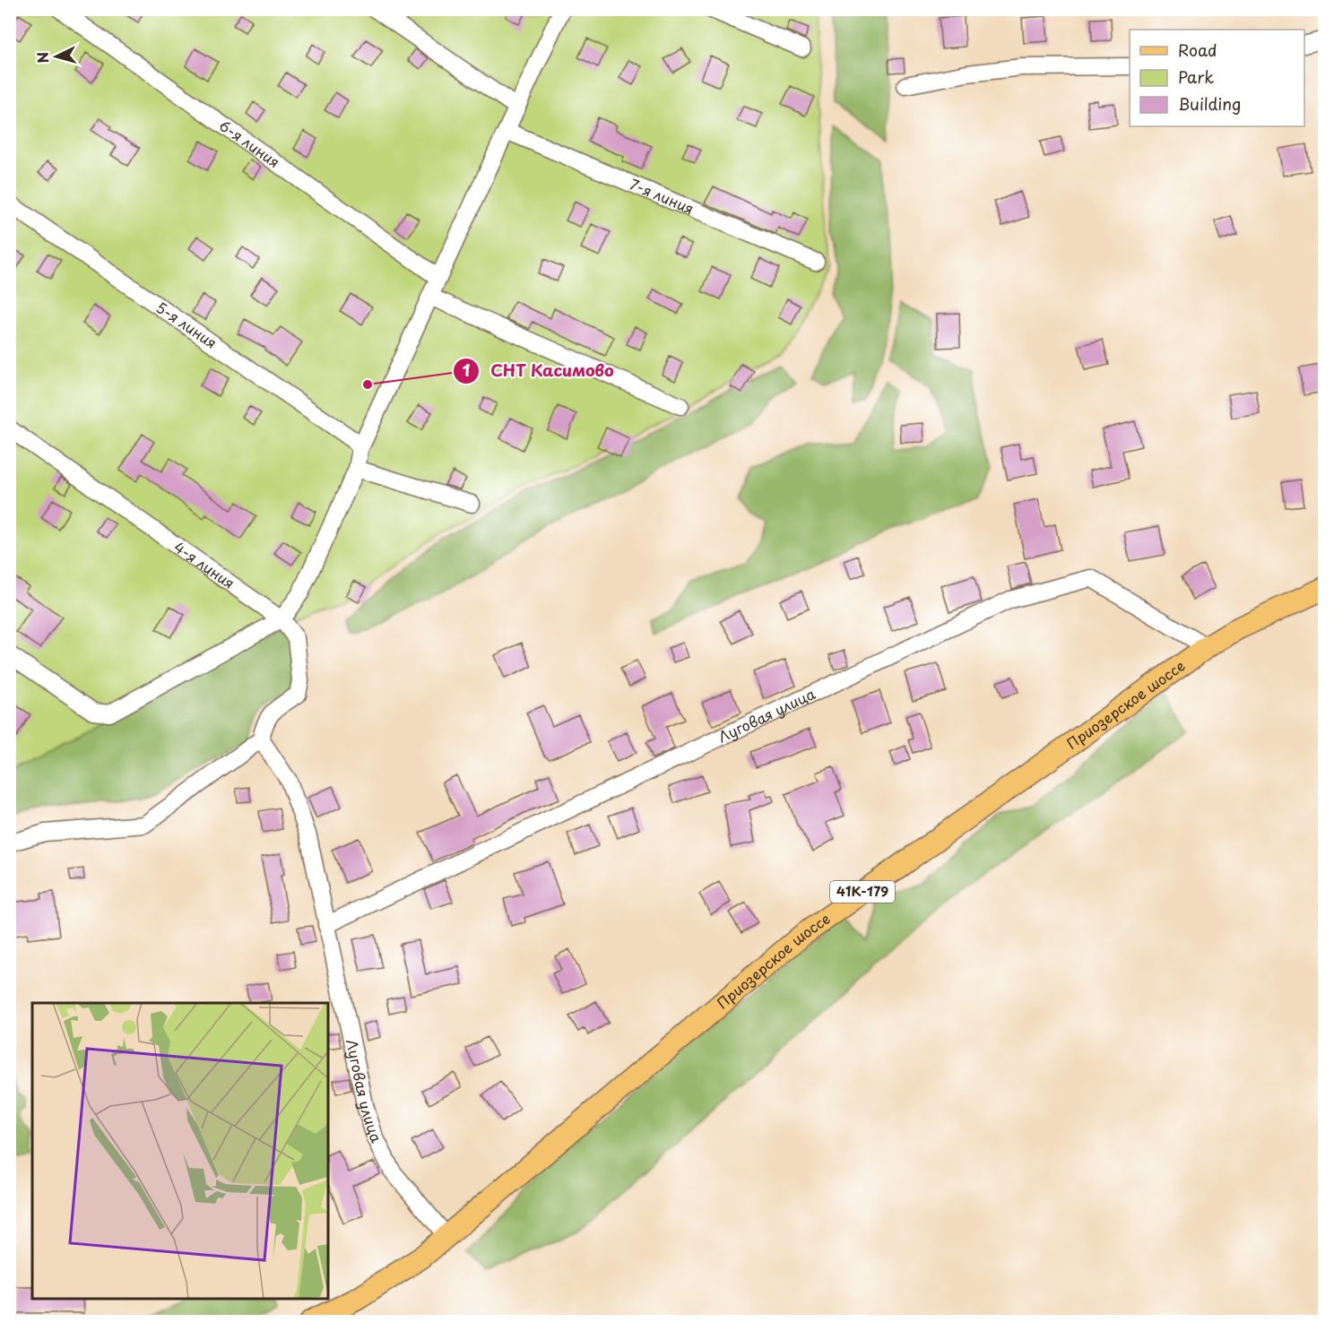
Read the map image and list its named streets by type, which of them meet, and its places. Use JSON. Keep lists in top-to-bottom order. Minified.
{"streets":{"main road":["Приозерское шоссе","41К-179"],"street":["6-я линия","7-я линия","5-я линия","4-я линия","Луговая улица"]},"crossings":[["4-я линия","Луговая улица"],["Приозерское шоссе","Луговая улица"]],"places":["СНТ Касимово"],"legend":["Road","Park","Building"],"north":"left"}
